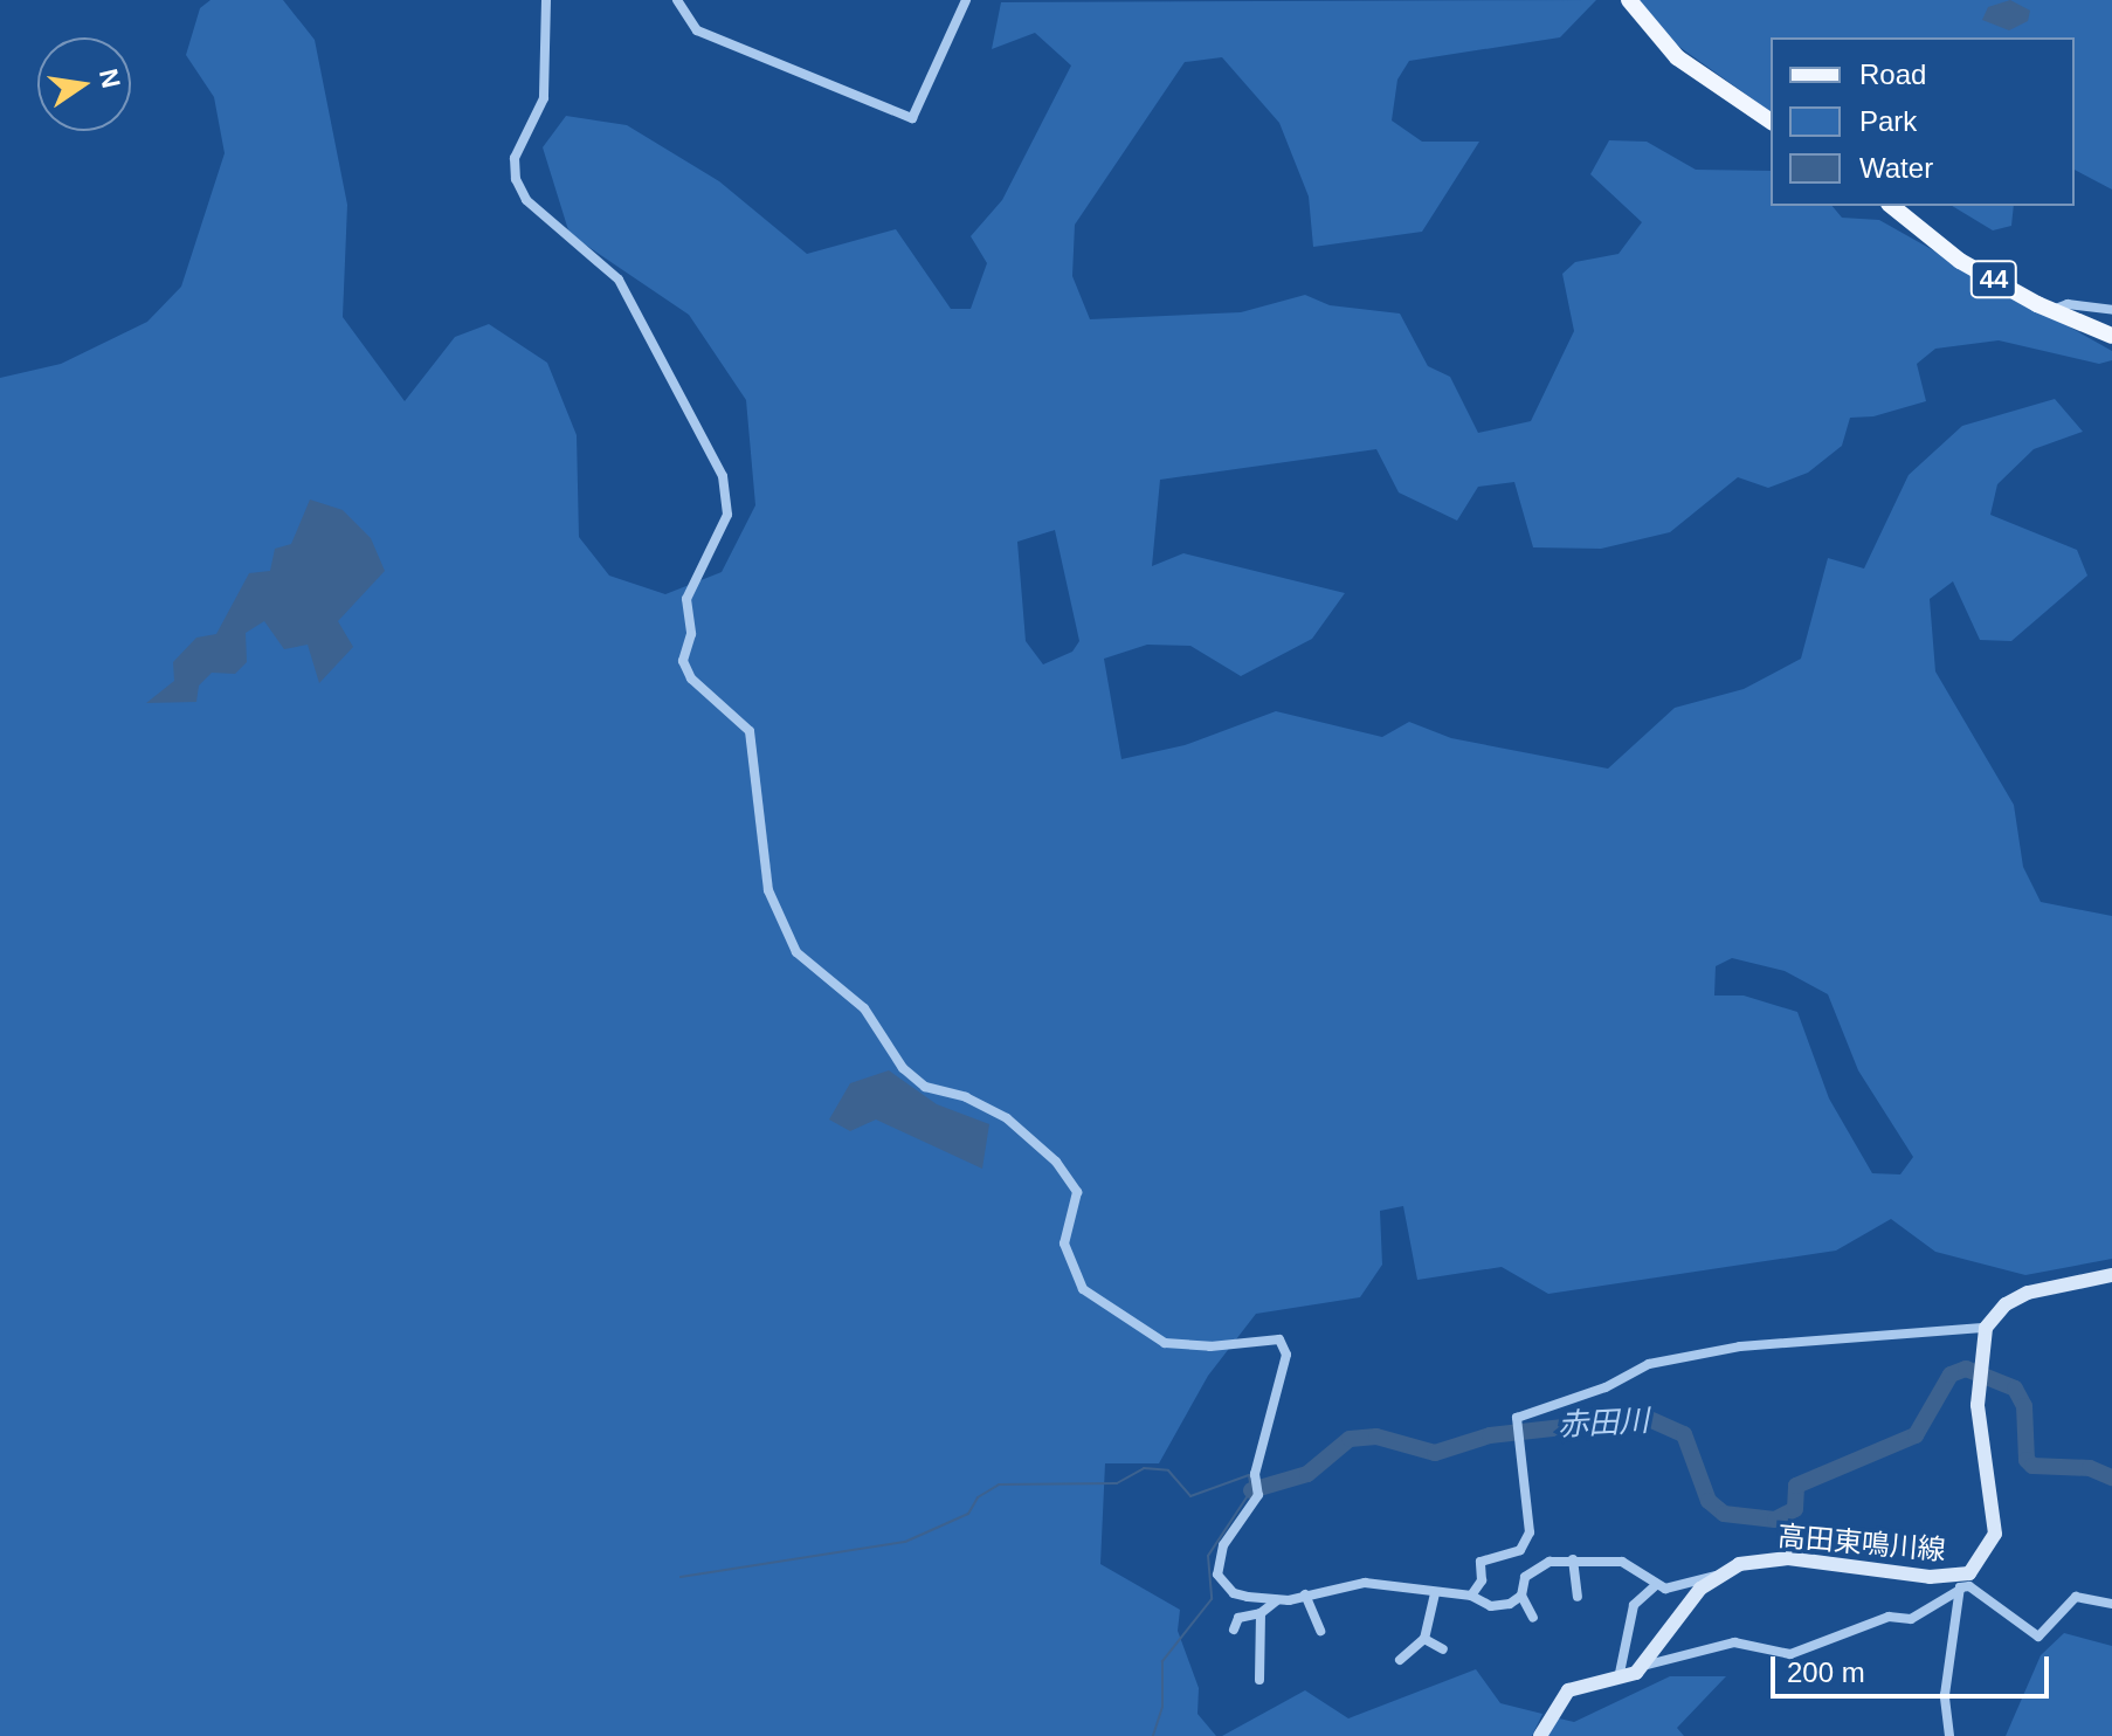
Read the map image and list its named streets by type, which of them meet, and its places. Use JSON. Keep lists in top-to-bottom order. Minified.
{"streets":{"main road":["44","高田東鳴川線"]},"water":["赤田川"],"legend":["Road","Park","Water"],"scale_bar":"200 m","north":"right"}
